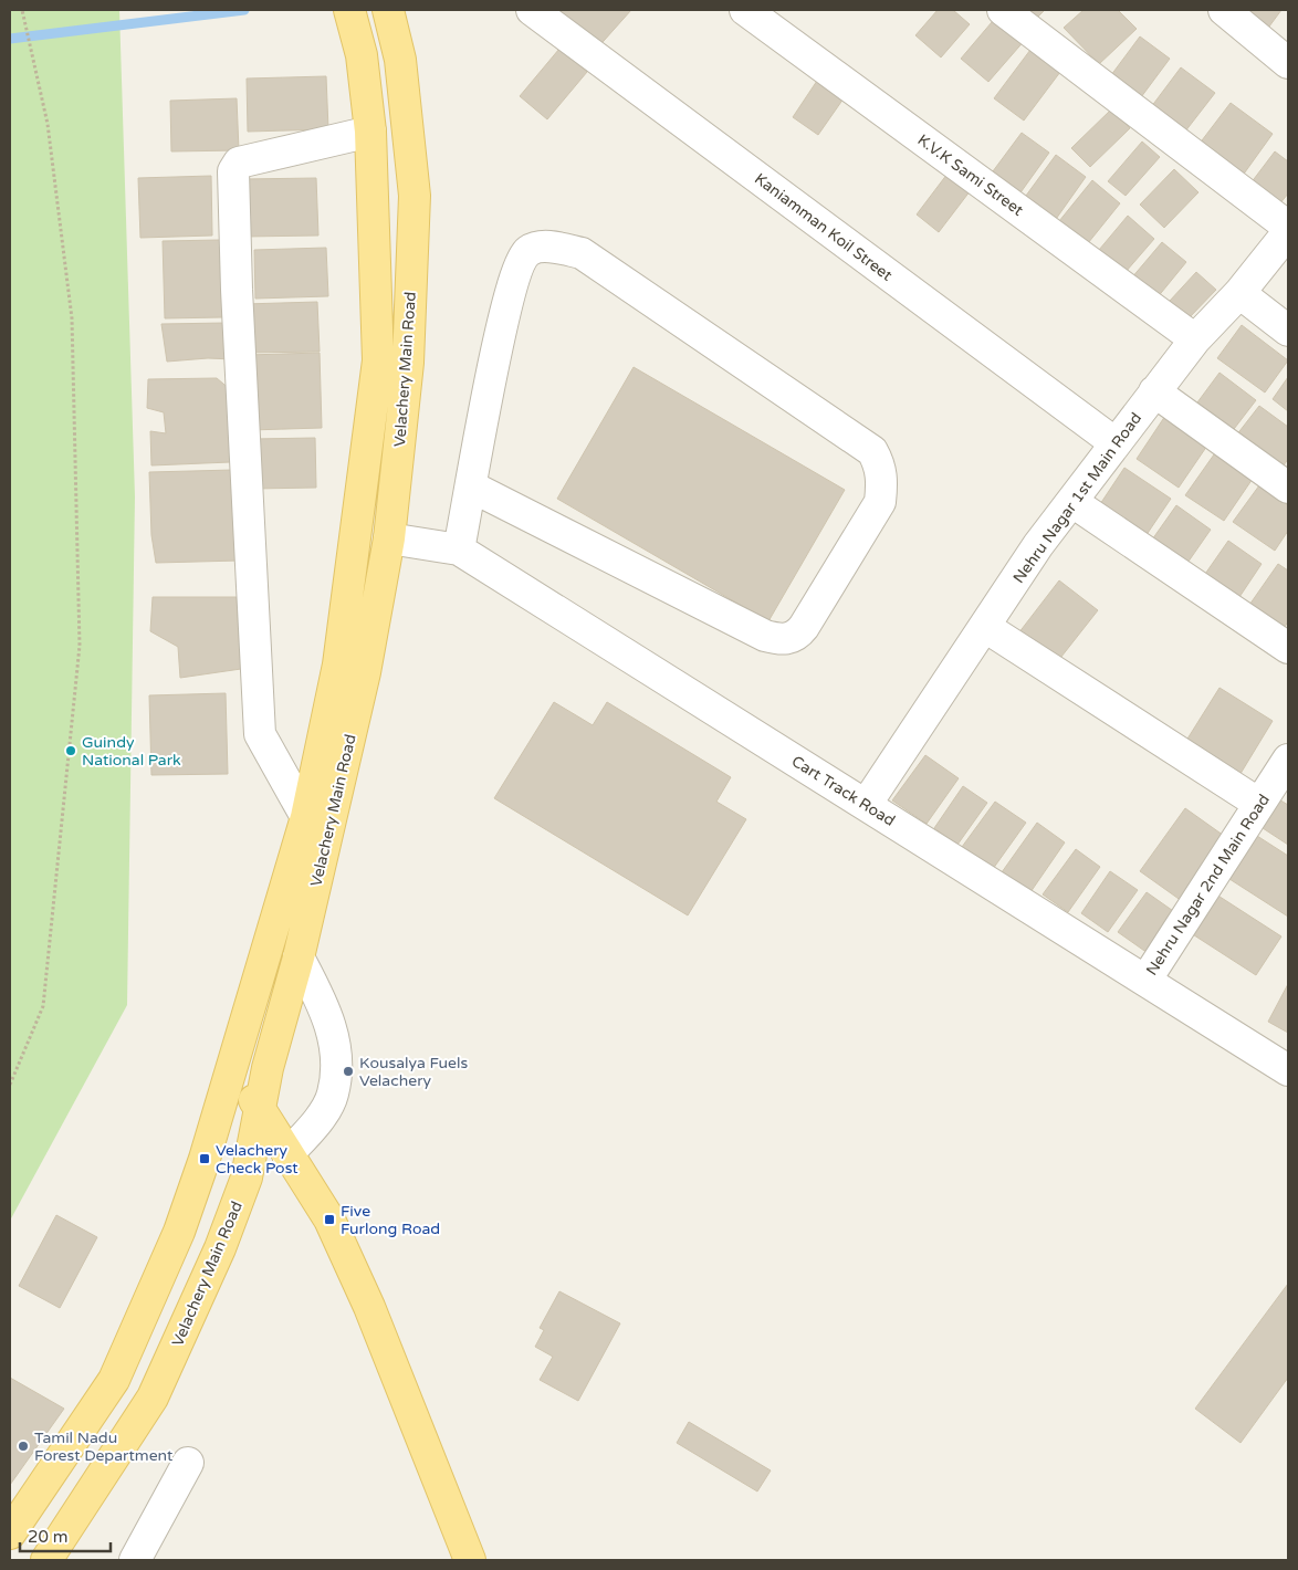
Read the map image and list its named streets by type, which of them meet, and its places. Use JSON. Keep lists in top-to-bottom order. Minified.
{"streets":{"main road":["Velachery Main Road"],"street":["K.V.K Sami Street","Kaniamman Koil Street","Nehru Nagar 1st Main Road","Cart Track Road","Nehru Nagar 2nd Main Road"]},"crossings":[["K.V.K Sami Street","Nehru Nagar 1st Main Road"],["Kaniamman Koil Street","Nehru Nagar 1st Main Road"],["Velachery Main Road","Cart Track Road"],["Nehru Nagar 1st Main Road","Cart Track Road"],["Cart Track Road","Nehru Nagar 2nd Main Road"]],"places":{"other":["Guindy National Park","Kousalya Fuels Velachery","Tamil Nadu Forest Department"],"transit":["Velachery Check Post","Five Furlong Road"]},"scale_bar":"20 m"}
